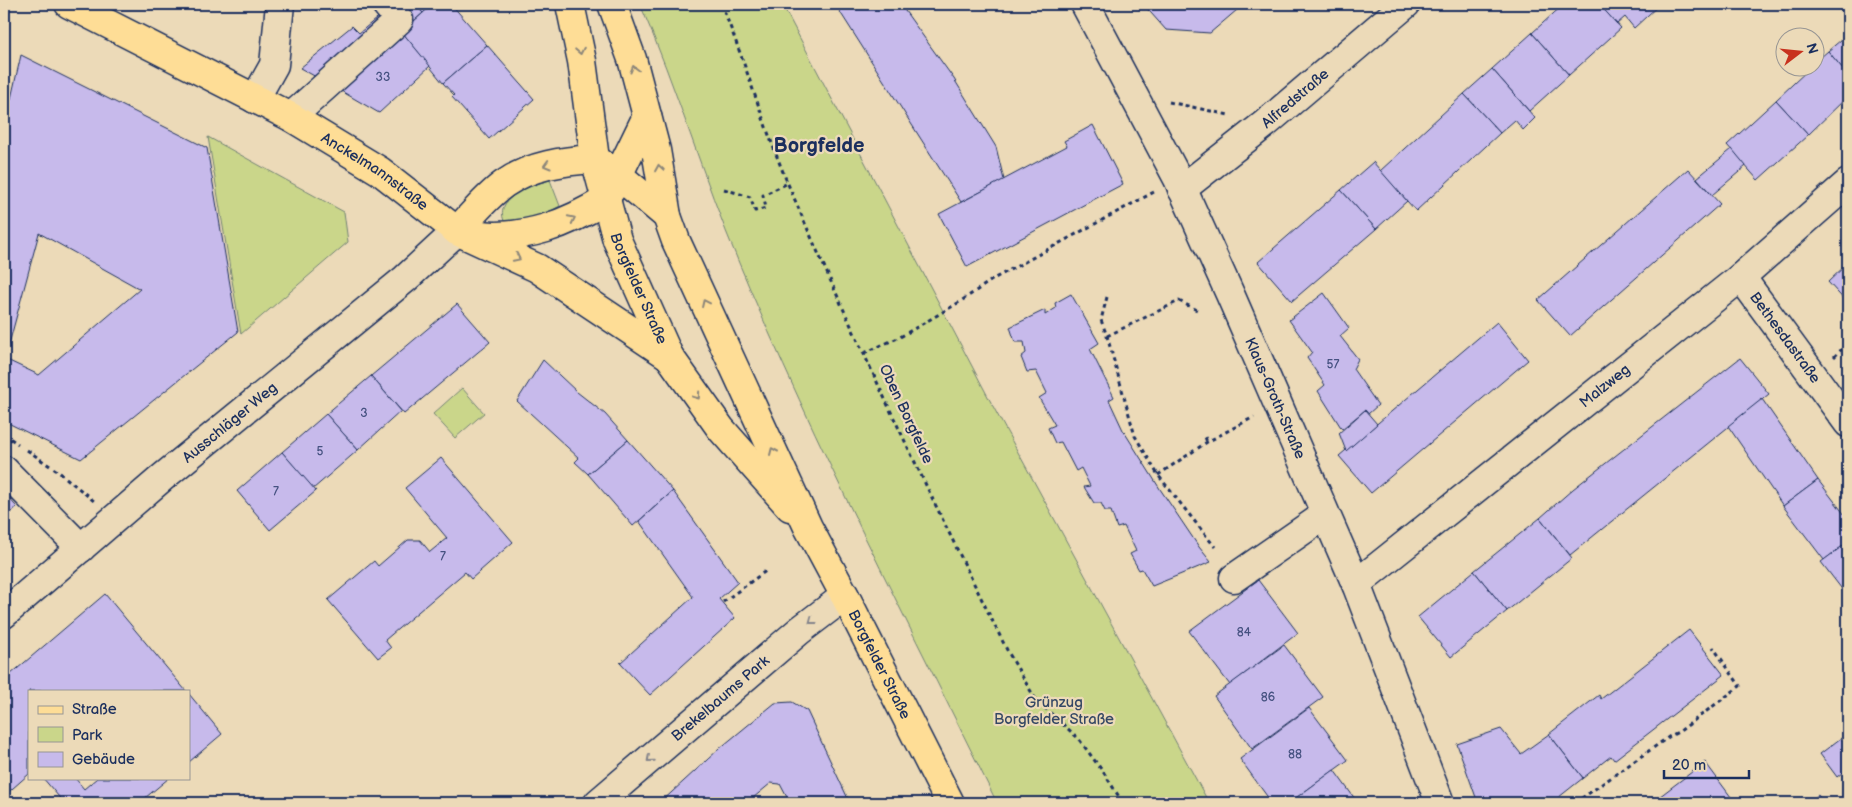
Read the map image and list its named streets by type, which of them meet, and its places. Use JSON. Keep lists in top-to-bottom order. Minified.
{"streets":{"main road":["Anckelmannstraße","Borgfelder Straße","Ausschläger Weg"],"street":["Alfredstraße","Bethesdastraße","Malzweg","Klaus-Groth-Straße","Brekelbaums Park"],"path":["Oben Borgfelde"]},"crossings":[["Alfredstraße","Klaus-Groth-Straße"],["Anckelmannstraße","Borgfelder Straße"],["Anckelmannstraße","Ausschläger Weg"],["Borgfelder Straße","Brekelbaums Park"],["Bethesdastraße","Malzweg"],["Malzweg","Klaus-Groth-Straße"]],"one_way":["Anckelmannstraße","Brekelbaums Park"],"districts":["Borgfelde"],"parks":["Grünzug Borgfelder Straße"],"house_numbers":["33","57","3","5","7","7","84","86","88"],"legend":["Straße","Park","Gebäude"],"scale_bar":"20 m","north":"right"}
